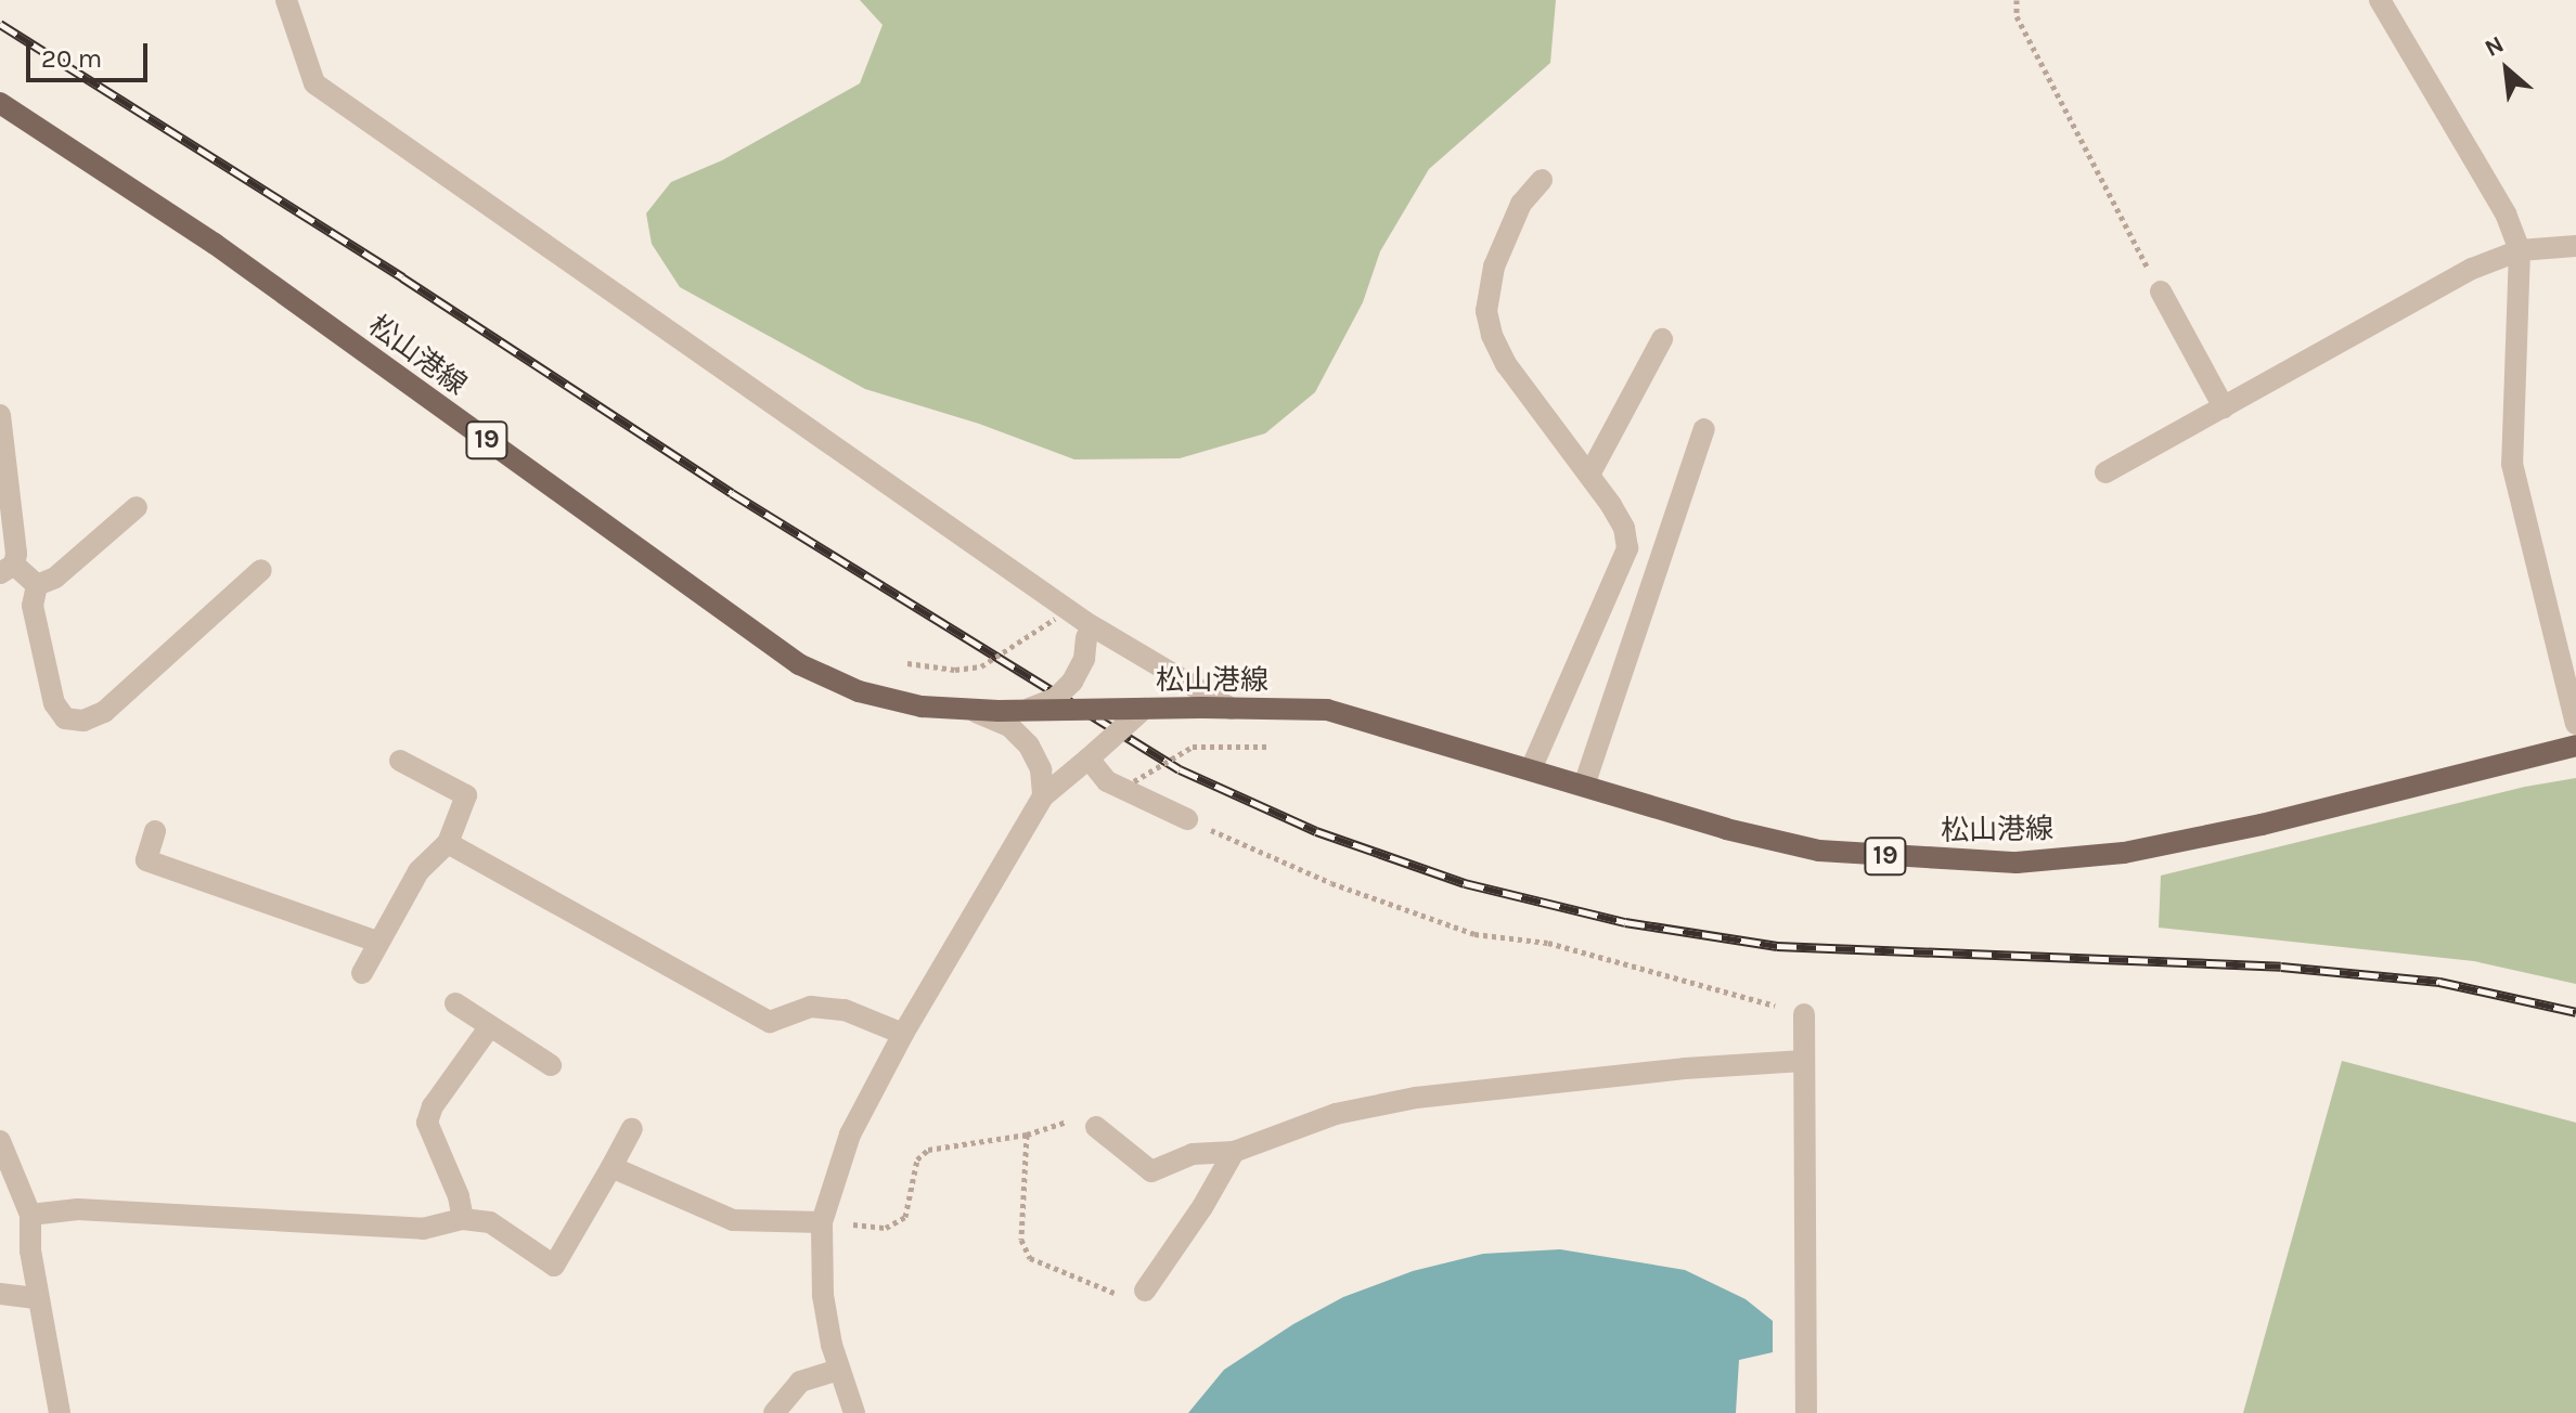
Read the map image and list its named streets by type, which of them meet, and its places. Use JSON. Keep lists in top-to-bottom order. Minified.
{"streets":{"main road":["松山港線","19"]},"scale_bar":"20 m","north":"top left"}
